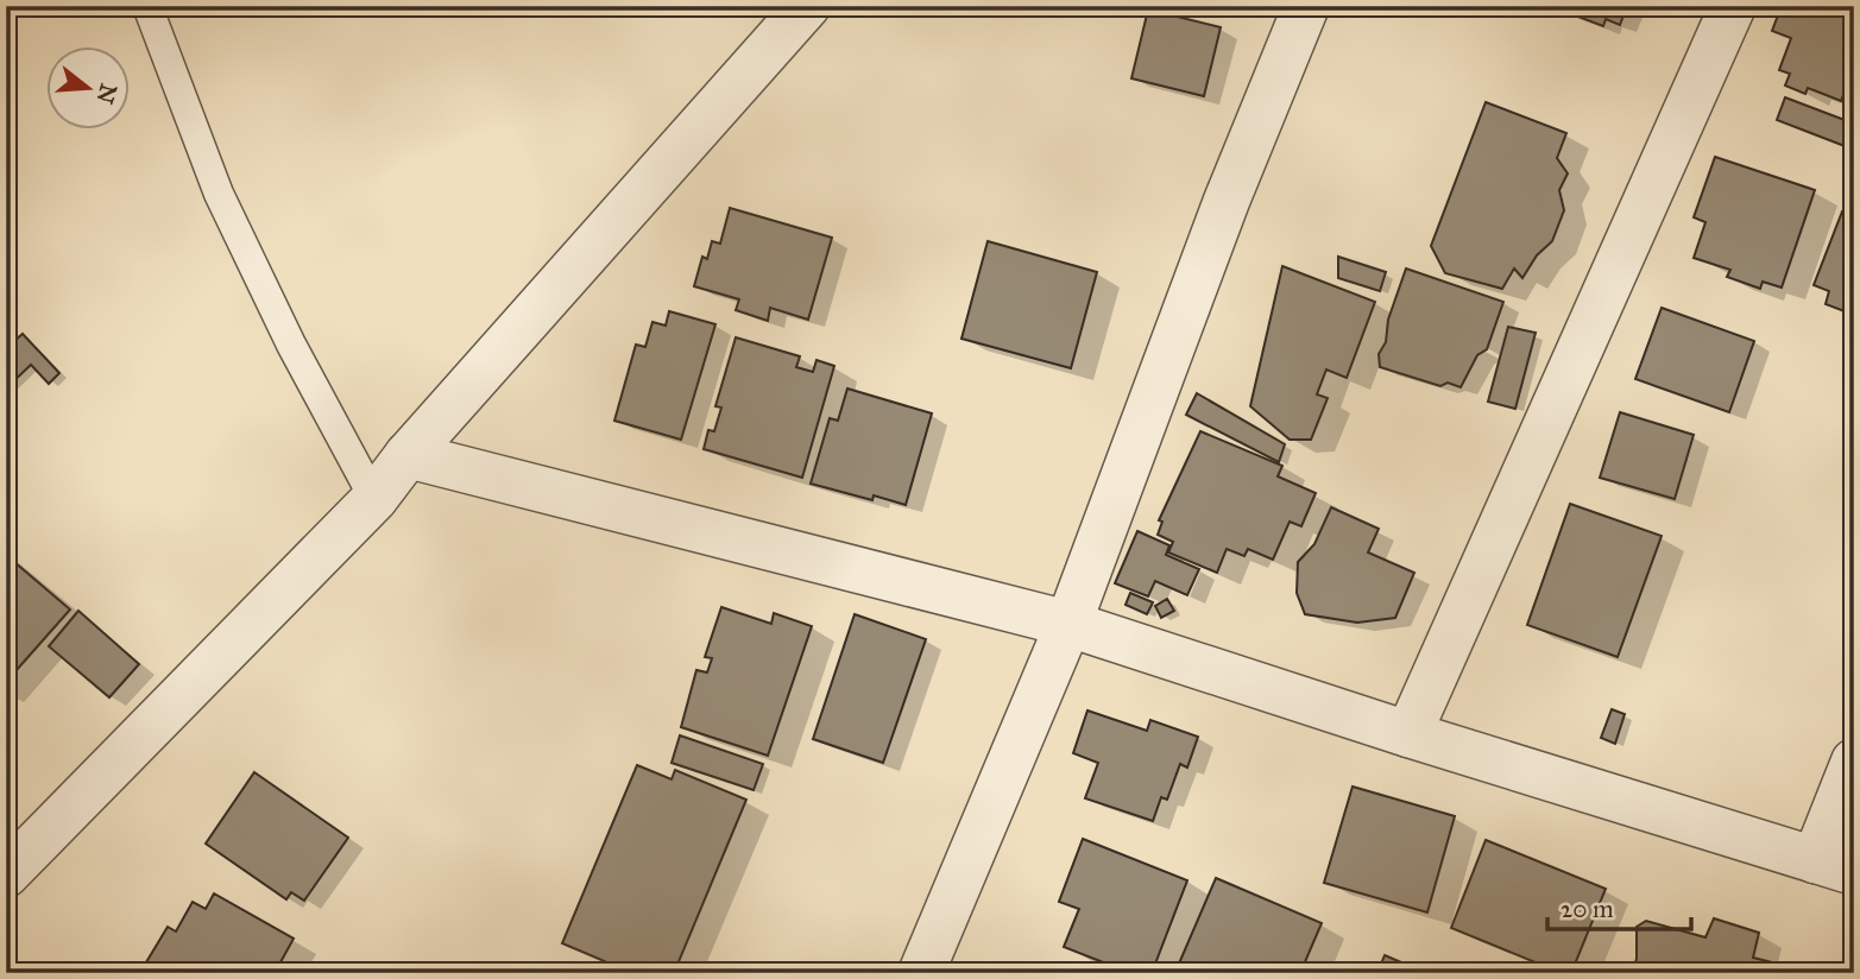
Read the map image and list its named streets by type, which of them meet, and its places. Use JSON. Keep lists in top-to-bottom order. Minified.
{"scale_bar":"20 m","north":"right"}
